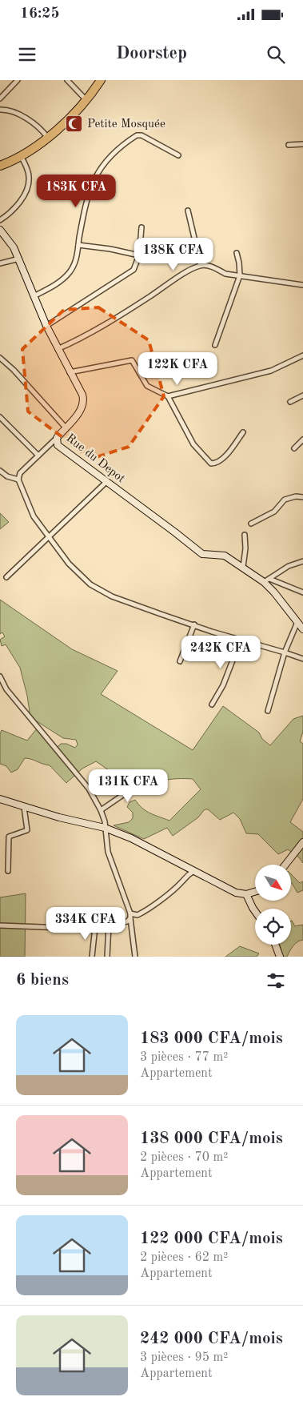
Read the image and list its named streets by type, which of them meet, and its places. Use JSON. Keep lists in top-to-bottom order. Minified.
{"streets":{"street":["Rue du Depot"]},"places":{"mosque":["Petite Mosquée"]},"north":"bottom right","page":{"status":"16:25","header":"Doorstep","price":["183K CFA","138K CFA","122K CFA","242K CFA","131K CFA","334K CFA"],"heading":"6 biens","list":[{"name":"183 000 CFA/mois","note":"3 pièces · 77 m² · Appartement"},{"name":"138 000 CFA/mois","note":"2 pièces · 70 m² · Appartement"},{"name":"122 000 CFA/mois","note":"2 pièces · 62 m² · Appartement"},{"name":"242 000 CFA/mois","note":"3 pièces · 95 m² · Appartement"}]}}
